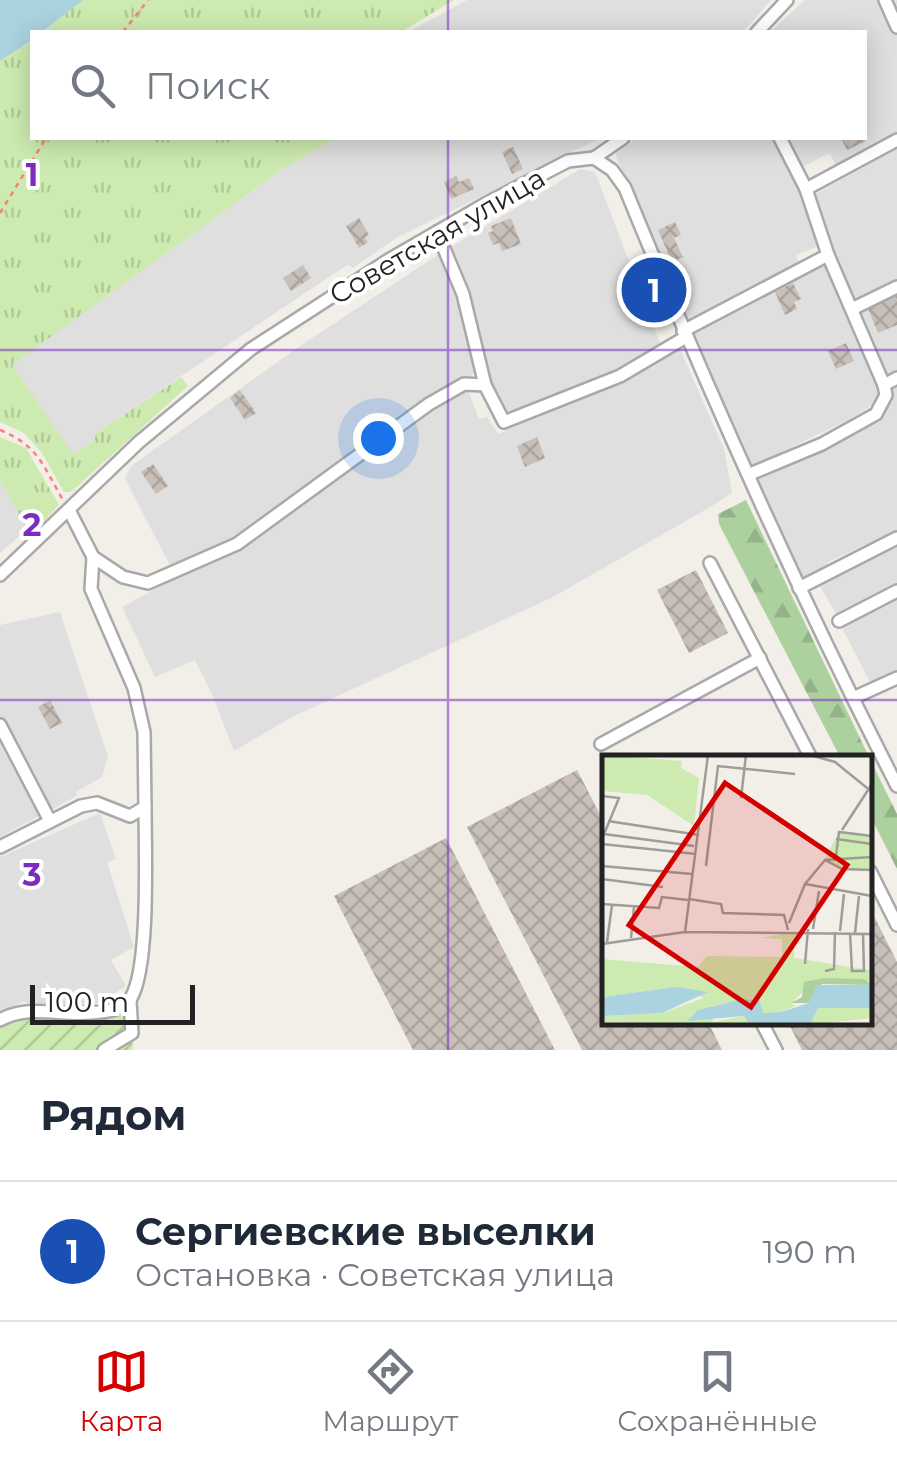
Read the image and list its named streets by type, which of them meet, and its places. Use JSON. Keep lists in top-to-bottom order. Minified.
{"streets":{"street":["Советская улица"]},"scale_bar":"100 m","page":{"search":"Поиск","pins":"1","scale":"100 m","heading":"Рядом","list":[{"mark":"1","name":"Сергиевские выселки","note":"Остановка · Советская улица","value":"190 m"}],"nav":["Карта","Маршрут","Сохранённые"]},"grid":{"rows":["1","2","3"]}}
